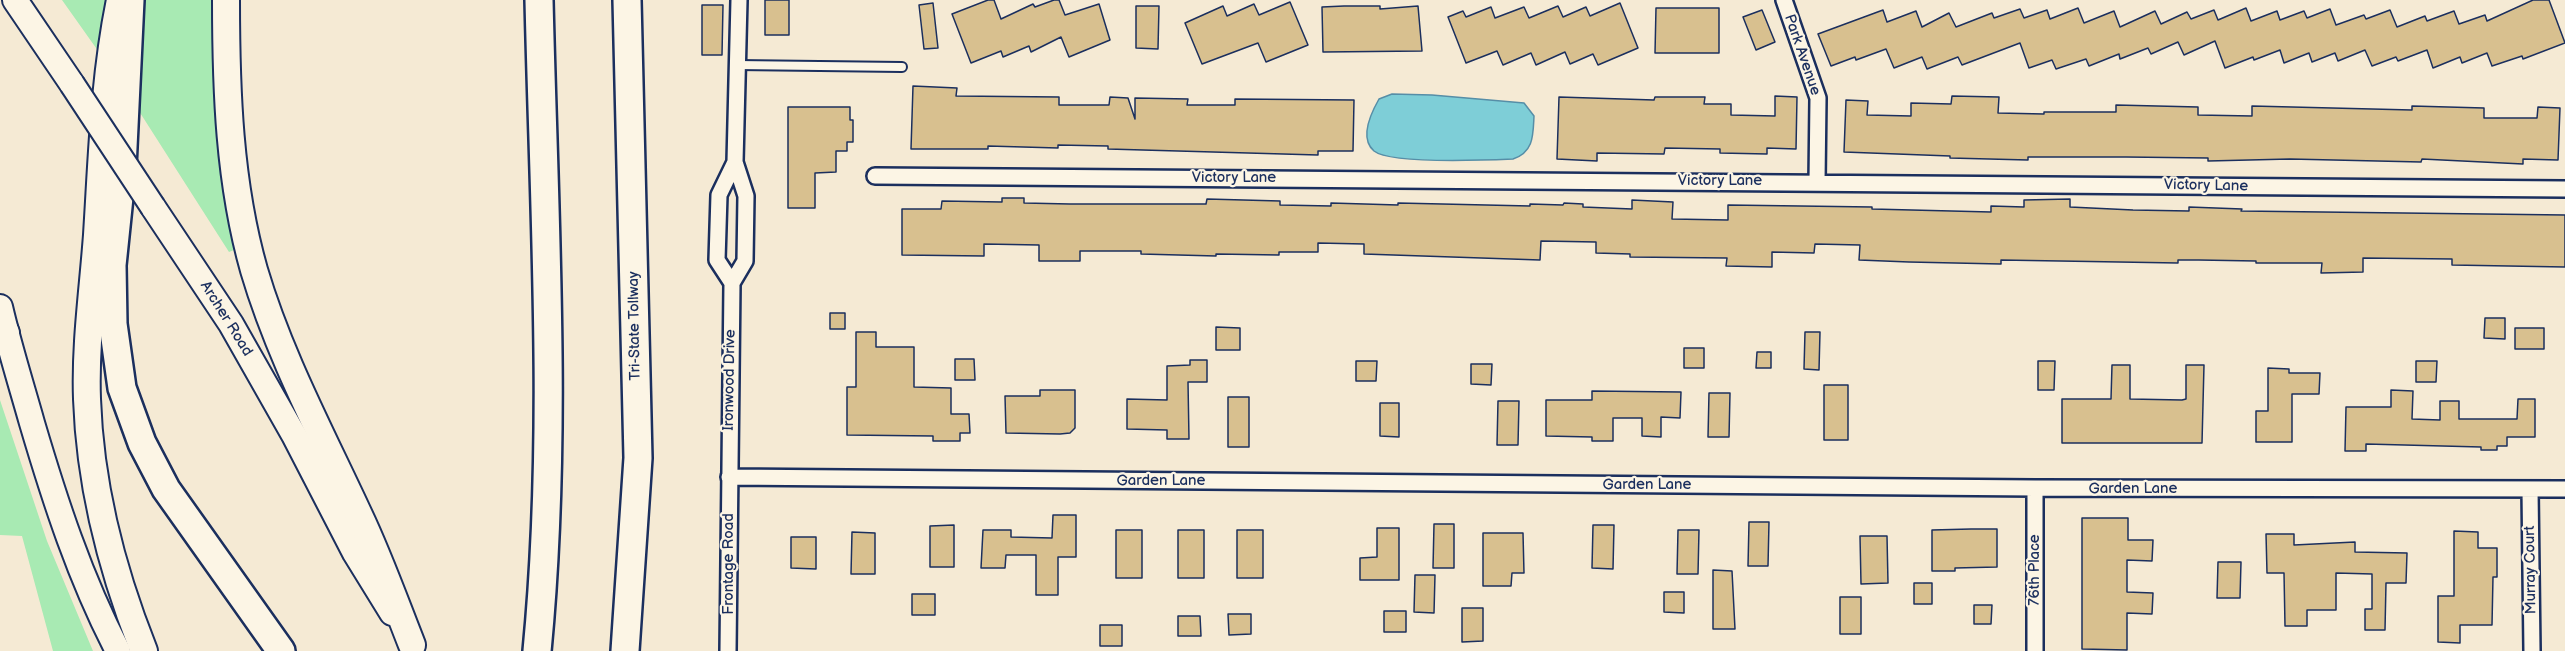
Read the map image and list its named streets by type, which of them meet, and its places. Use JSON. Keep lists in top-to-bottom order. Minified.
{"streets":{"highway":["Tri-State Tollway"],"main road":["Archer Road"],"street":["Park Avenue","Victory Lane","Ironwood Drive","Garden Lane","Frontage Road","76th Place","Murray Court"]},"crossings":[["Park Avenue","Victory Lane"],["Ironwood Drive","Garden Lane"],["Ironwood Drive","Frontage Road"],["Garden Lane","Frontage Road"],["Garden Lane","76th Place"],["Garden Lane","Murray Court"]]}
